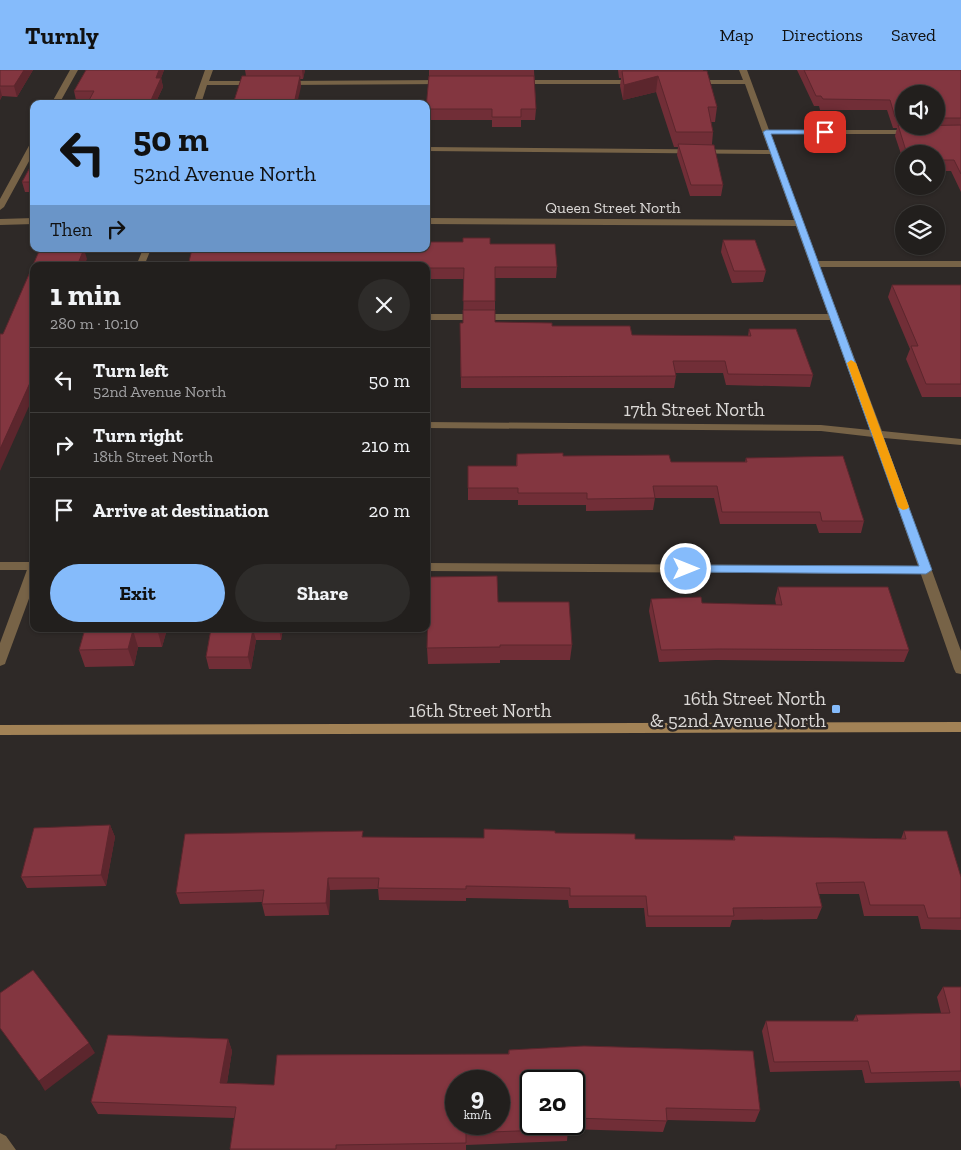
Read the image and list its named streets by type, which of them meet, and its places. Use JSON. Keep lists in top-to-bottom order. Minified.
{"streets":{"street":["Queen Street North","17th Street North","16th Street North"]},"places":{"transit":["16th Street North & 52nd Avenue North"]},"page":{"header":"Turnly","nav":["Map","Directions","Saved"],"turn":["50 m","52nd Avenue North"],"then":"Then","heading":["1 min","280 m · 10:10"],"list":[{"name":"Turn left","note":"52nd Avenue North","value":"50 m"},{"name":"Turn right","note":"18th Street North","value":"210 m"},{"name":"Arrive at destination","value":"20 m"}],"buttons":["Exit","Share"],"speed":"9 km/h","limit":"20"}}
